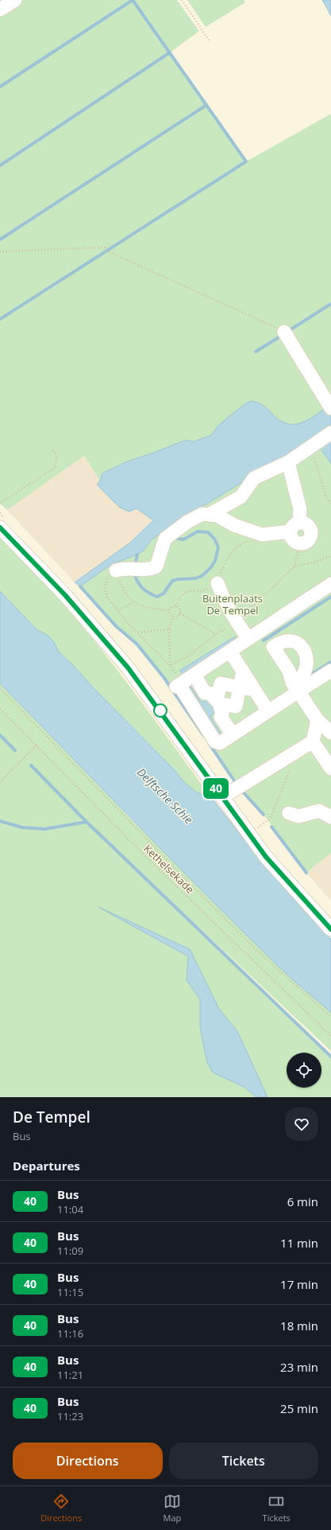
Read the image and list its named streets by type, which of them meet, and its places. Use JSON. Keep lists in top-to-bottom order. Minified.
{"streets":{"path":["Kethelsekade"]},"water":["Delftsche Schie"],"parks":["Buitenplaats De Tempel"],"lines":["bus line 40"],"page":{"on_map":"40","heading":[["De Tempel","Bus"],"Departures"],"list":[{"mark":"40","name":"Bus","note":"11:04","value":"6 min"},{"mark":"40","name":"Bus","note":"11:09","value":"11 min"},{"mark":"40","name":"Bus","note":"11:15","value":"17 min"},{"mark":"40","name":"Bus","note":"11:16","value":"18 min"},{"mark":"40","name":"Bus","note":"11:21","value":"23 min"},{"mark":"40","name":"Bus","note":"11:23","value":"25 min"}],"buttons":["Directions","Tickets"],"tabs":["Directions","Map","Tickets"]}}
